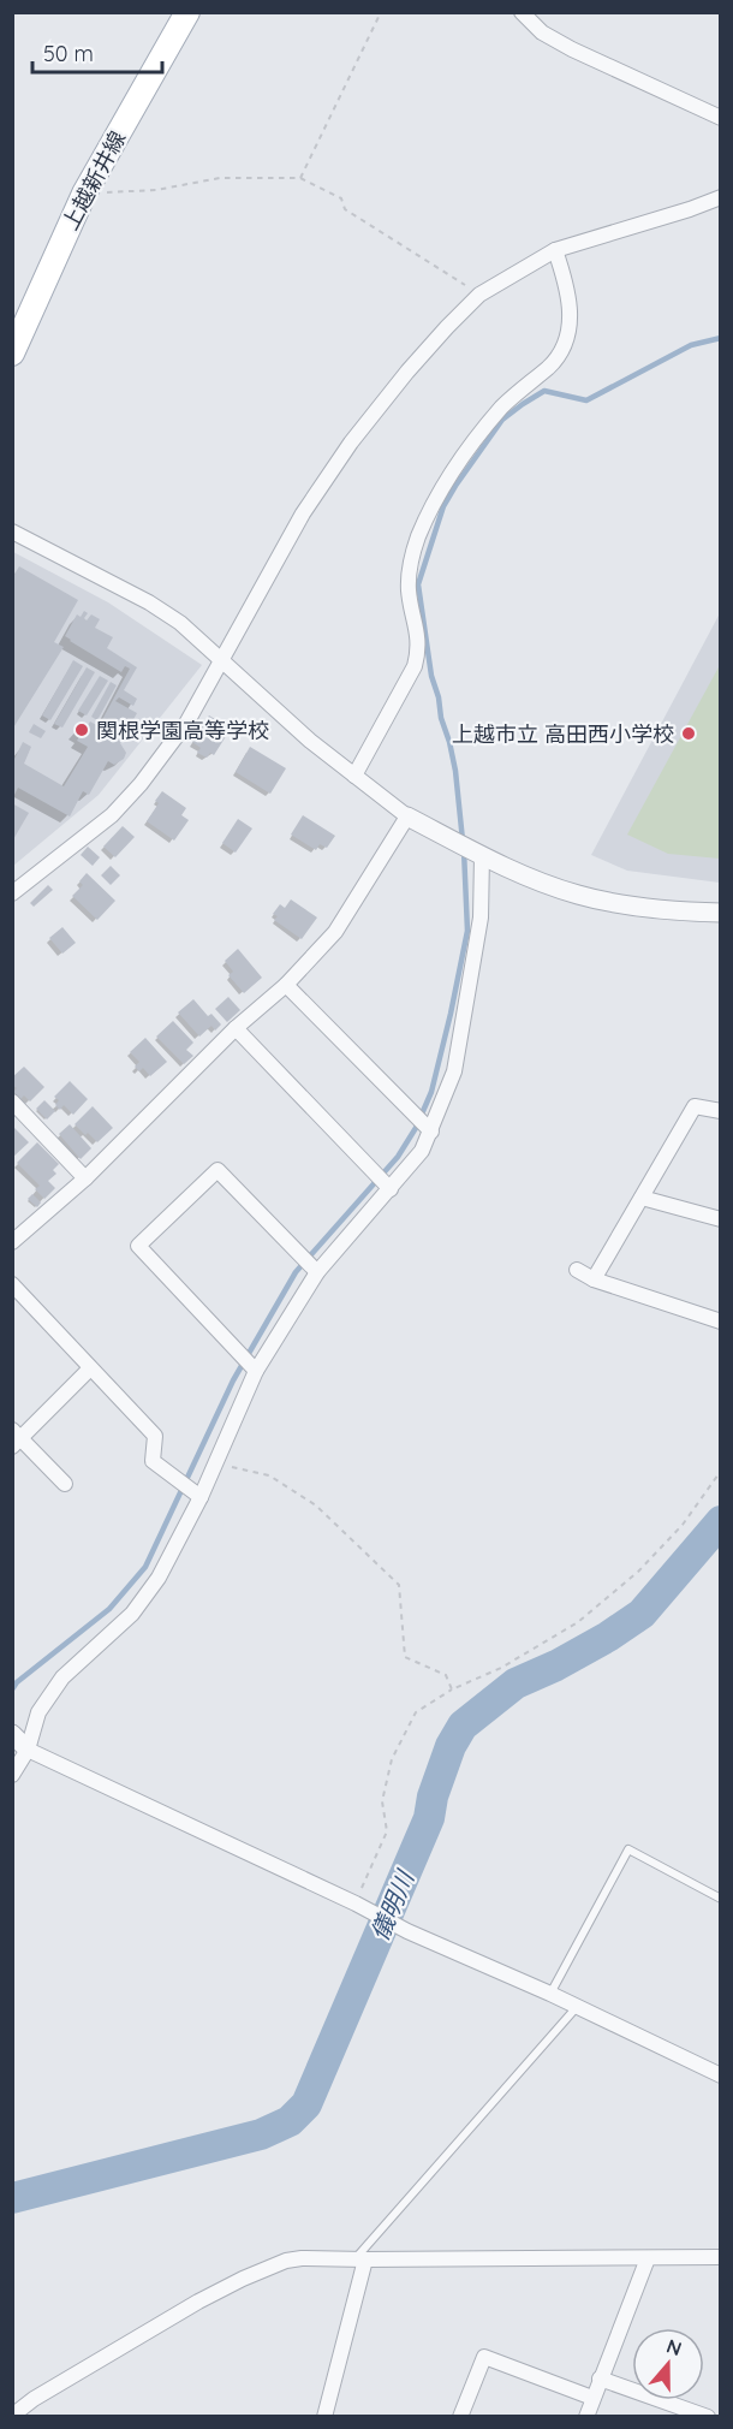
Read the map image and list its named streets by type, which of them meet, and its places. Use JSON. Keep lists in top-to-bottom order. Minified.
{"streets":{"main road":["上越新井線"]},"water":["儀明川"],"places":["関根学園高等学校","上越市立 高田西小学校"],"scale_bar":"50 m","north":"top"}
